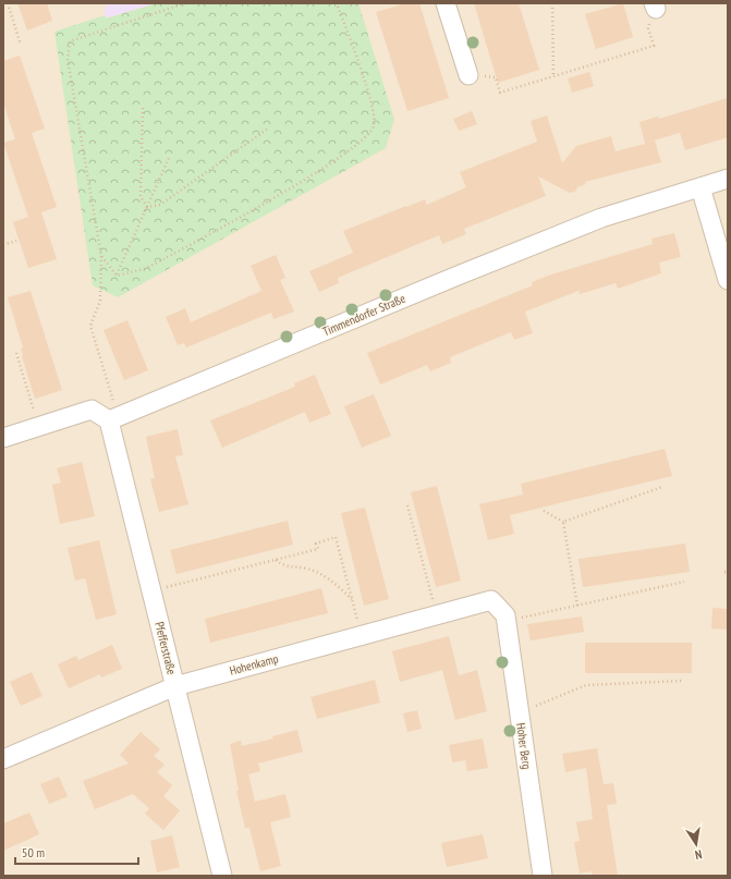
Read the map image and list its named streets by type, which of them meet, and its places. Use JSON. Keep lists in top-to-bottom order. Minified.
{"streets":{"street":["Timmendorfer Straße","Pfefferstraße","Hohenkamp","Hoher Berg"]},"crossings":[["Timmendorfer Straße","Pfefferstraße"],["Pfefferstraße","Hohenkamp"],["Hohenkamp","Hoher Berg"]],"scale_bar":"50 m","north":"bottom"}
